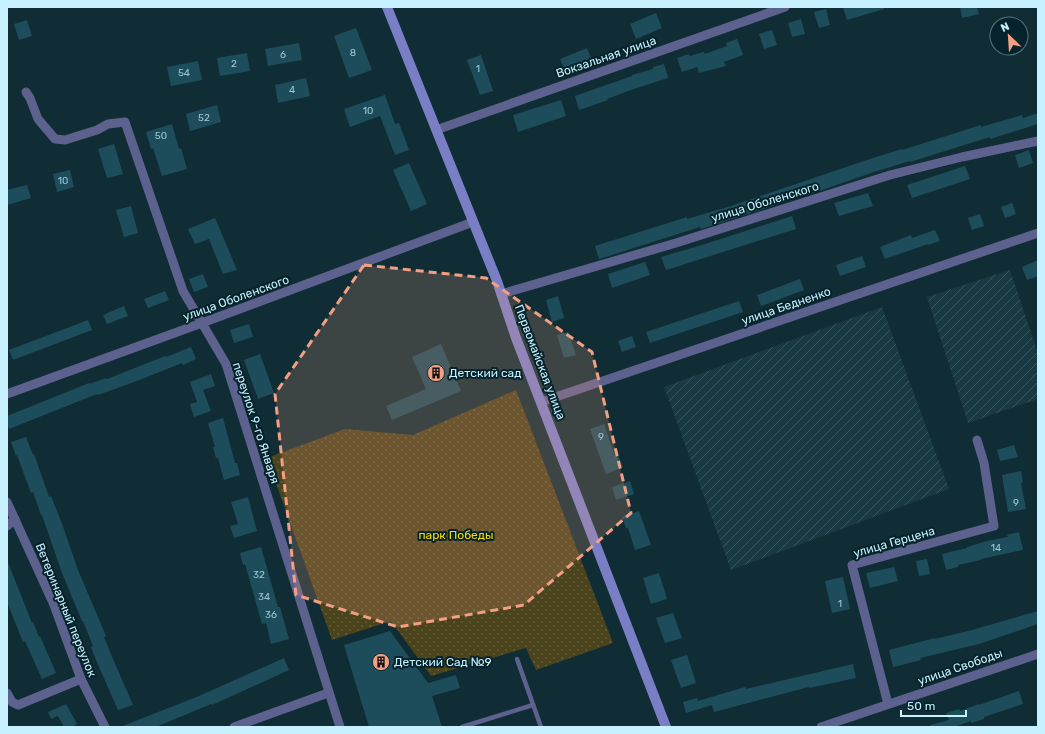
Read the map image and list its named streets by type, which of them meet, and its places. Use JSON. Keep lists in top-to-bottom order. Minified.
{"streets":{"main road":["Первомайская улица"],"street":["Вокзальная улица","улица Оболенского","улица Бедненко","переулок 9-го Января","улица Герцена","Ветеринарный переулок","улица Свободы"]},"crossings":[["Вокзальная улица","Первомайская улица"],["улица Оболенского","Первомайская улица"],["улица Оболенского","переулок 9-го Января"],["улица Бедненко","Первомайская улица"],["улица Герцена","улица Свободы"]],"parks":["парк Победы"],"places":{"building":["Детский сад","Детский Сад №9"]},"house_numbers":["8","6","2","1","54","4","10","52","50","10","9","9","14","32","34","1","36"],"scale_bar":"50 m","north":"top left"}
